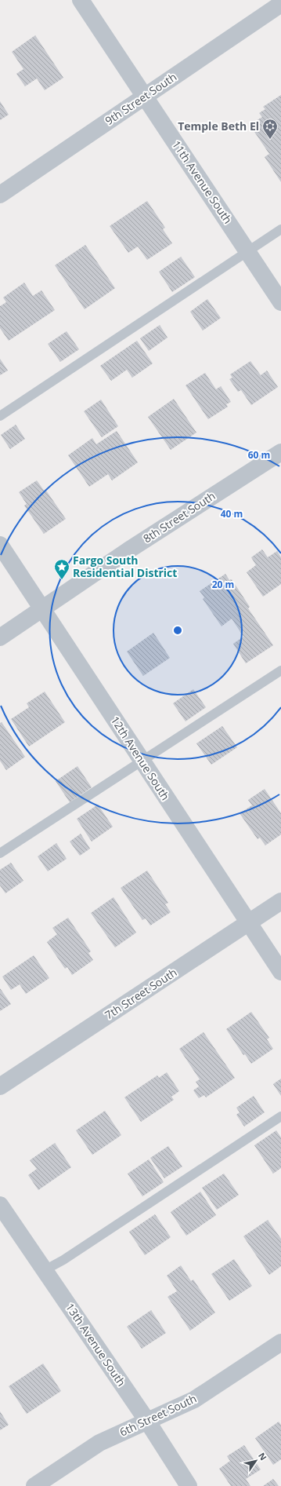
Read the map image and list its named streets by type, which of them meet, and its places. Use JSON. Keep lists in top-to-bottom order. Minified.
{"streets":{"street":["9th Street South","11th Avenue South","8th Street South","12th Avenue South","7th Street South","13th Avenue South","6th Street South"]},"crossings":[["9th Street South","11th Avenue South"],["8th Street South","12th Avenue South"],["12th Avenue South","7th Street South"],["13th Avenue South","6th Street South"]],"places":{"synagogue":["Temple Beth El"],"place":["Fargo South Residential District"]},"north":"top right","rings":["60 m","40 m","20 m"]}
